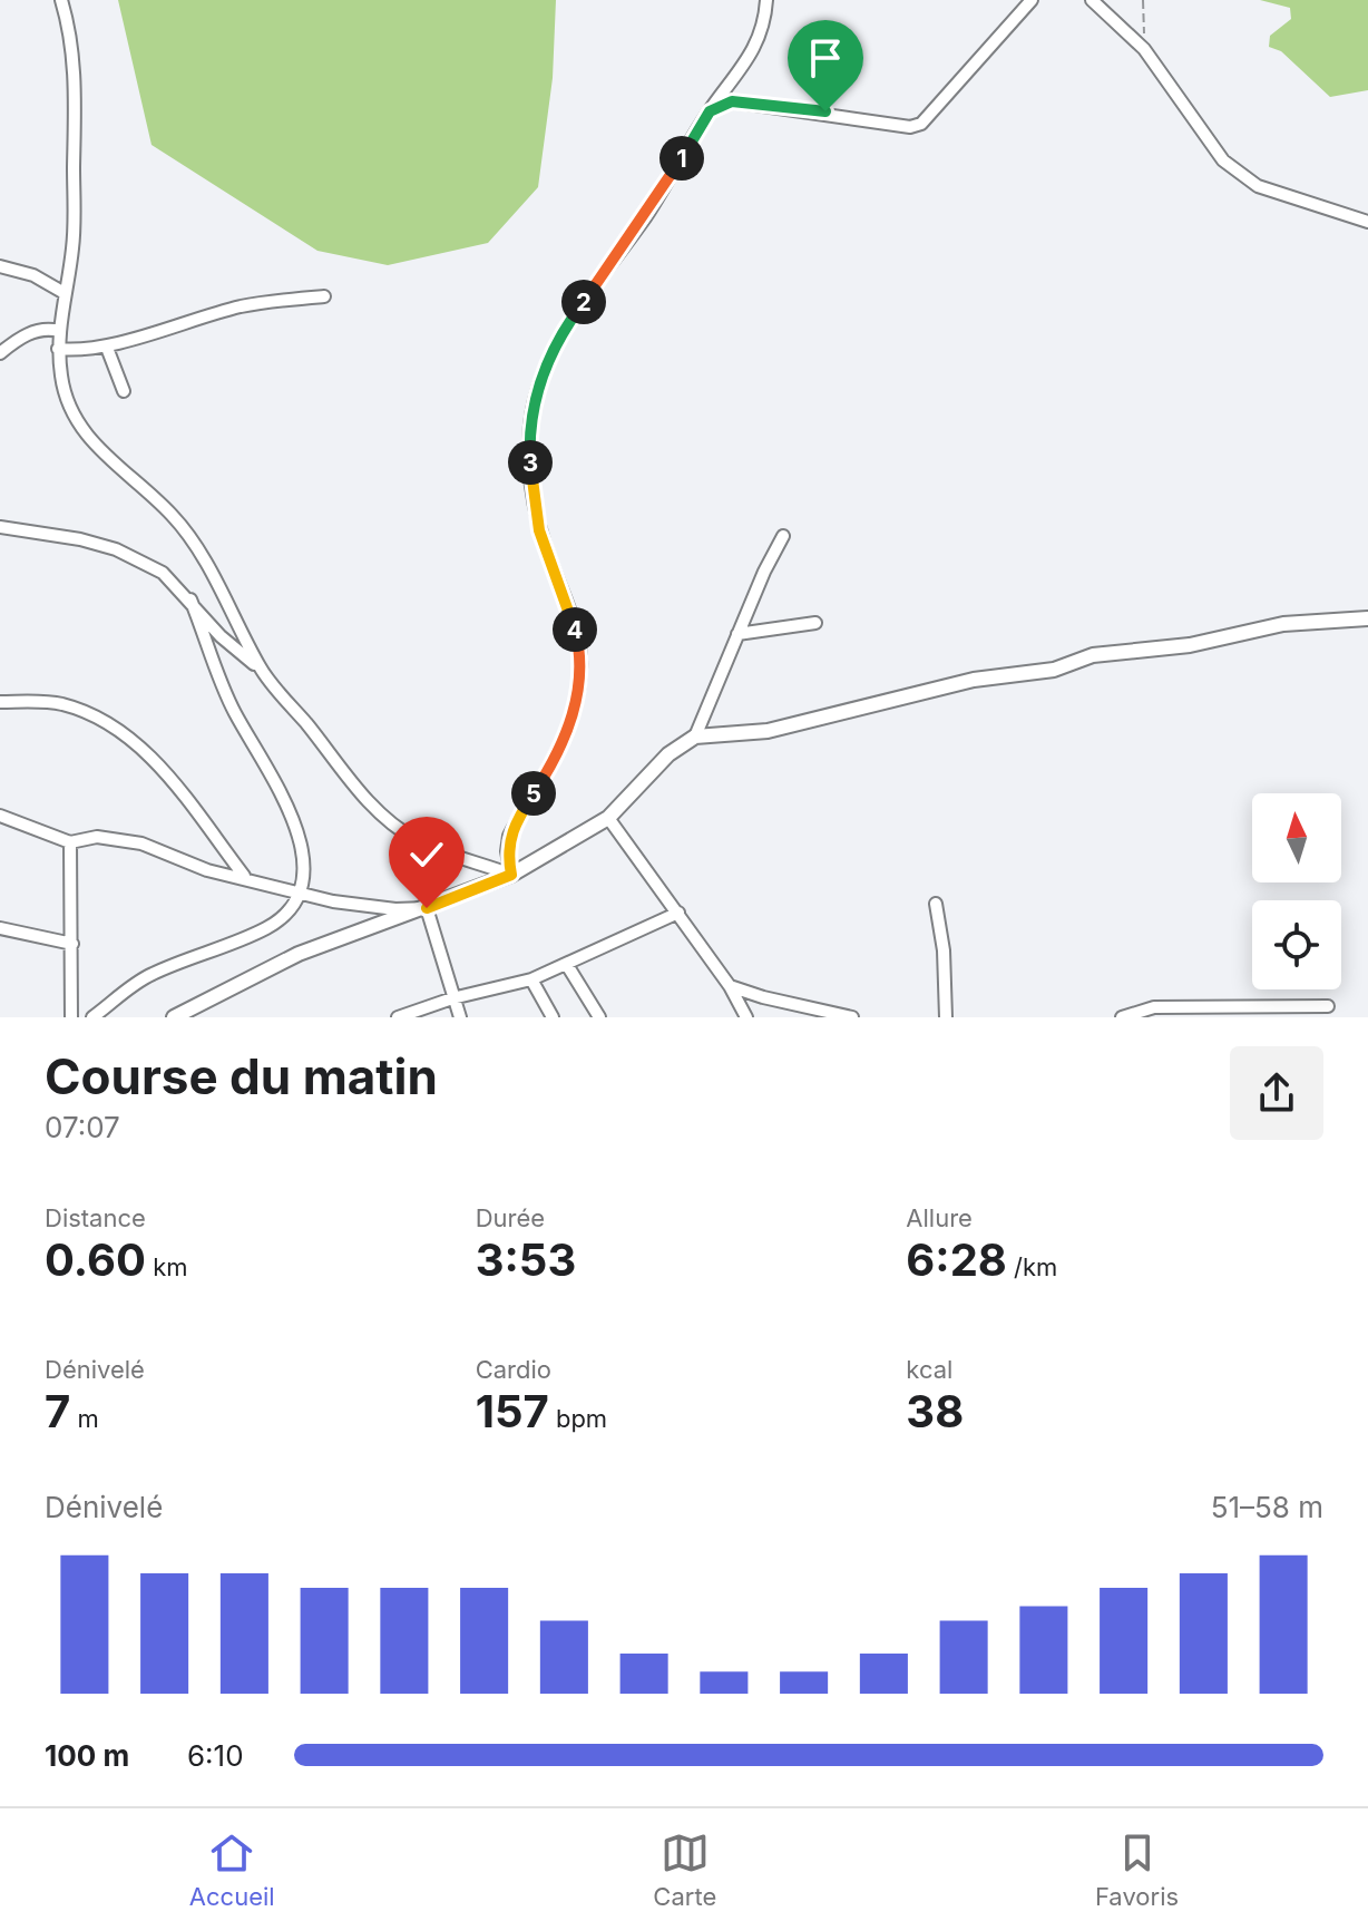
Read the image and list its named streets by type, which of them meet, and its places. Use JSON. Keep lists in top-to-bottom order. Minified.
{"north":"top","page":{"pins":["1","2","3","4","5"],"heading":["Course du matin","07:07"],"stats":[["Distance","0.60 km"],["Durée","3:53"],["Allure","6:28 /km"],["Dénivelé","7 m"],["Cardio","157 bpm"],["kcal","38"]],"chart":["Dénivelé","51–58 m"],"list":[{"name":"100 m","note":"6:10"}],"tabs":["Accueil","Carte","Favoris"]}}
